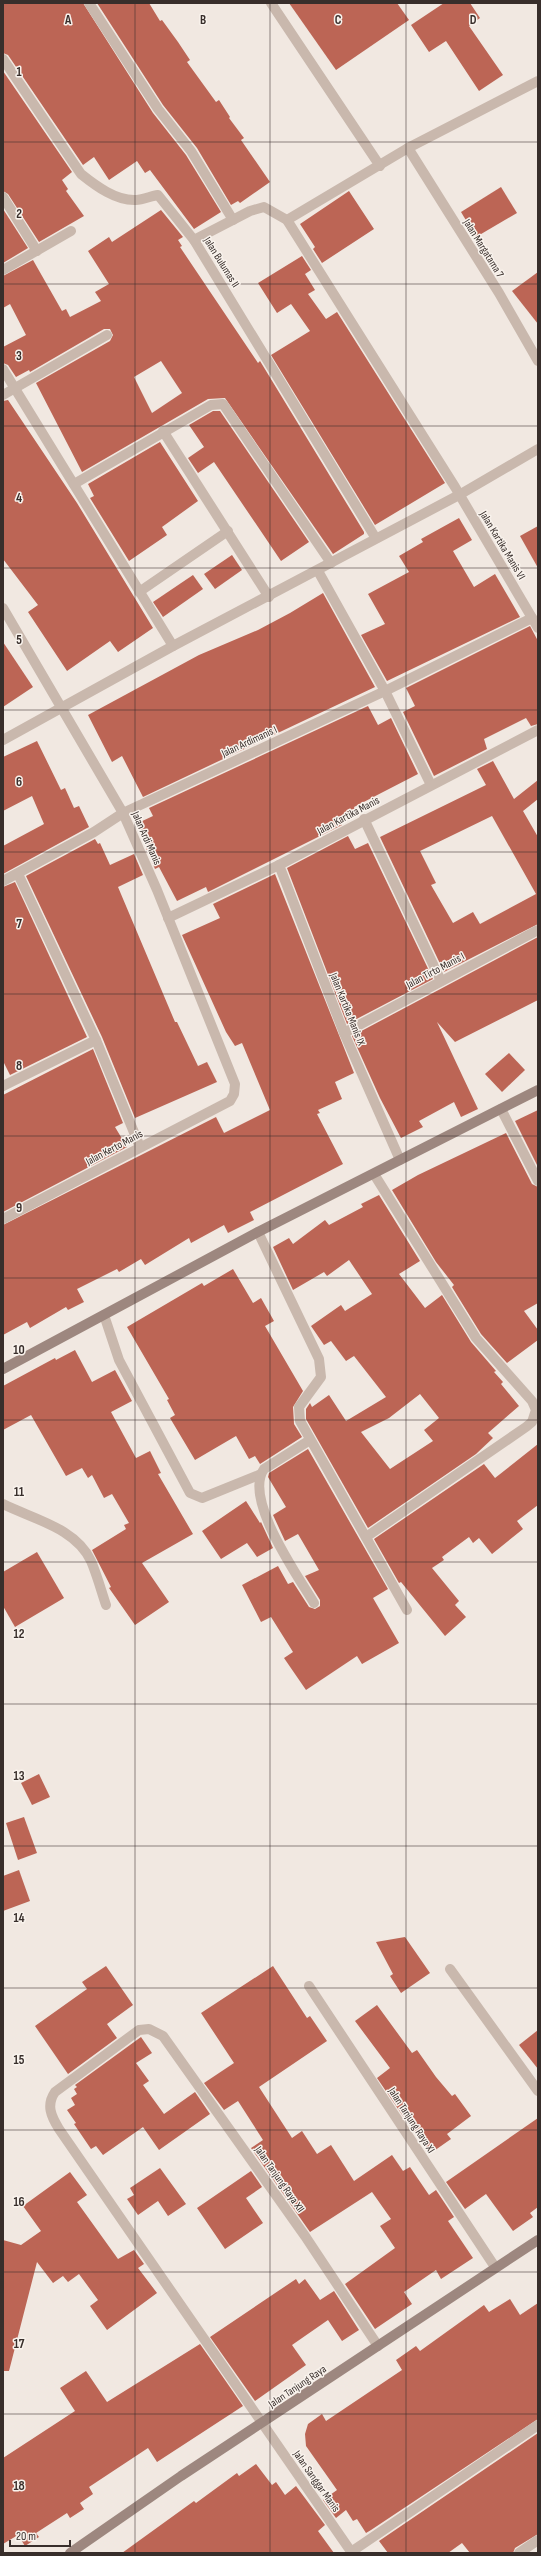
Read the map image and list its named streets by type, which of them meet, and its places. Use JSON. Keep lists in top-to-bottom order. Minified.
{"streets":{"main road":["Jalan Tanjung Raya"],"street":["Jalan Margatama 7","Jalan Bulumas II","Jalan Kartika Manis VI","Jalan Ardimanis I","Jalan Kartika Manis","Jalan Ardi Manis","Jalan Tirto Manis I","Jalan Kartika Manis IX","Jalan Kerto Manis","Jalan Tanjung Raya XI","Jalan Tanjung Raya XII","Jalan Sanggar Manis"]},"crossings":[["Jalan Kartika Manis VI","Jalan Ardimanis I"],["Jalan Ardimanis I","Jalan Ardi Manis"],["Jalan Kartika Manis","Jalan Ardi Manis"],["Jalan Kartika Manis","Jalan Kartika Manis IX"],["Jalan Ardi Manis","Jalan Kerto Manis"],["Jalan Tirto Manis I","Jalan Kartika Manis IX"],["Jalan Tanjung Raya XI","Jalan Tanjung Raya"],["Jalan Tanjung Raya XII","Jalan Tanjung Raya"],["Jalan Tanjung Raya XII","Jalan Sanggar Manis"],["Jalan Tanjung Raya","Jalan Sanggar Manis"]],"scale_bar":"20 m","grid":{"columns":["A","B","C","D"],"rows":["1","2","3","4","5","6","7","8","9","10","11","12","13","14","15","16","17","18"]}}
